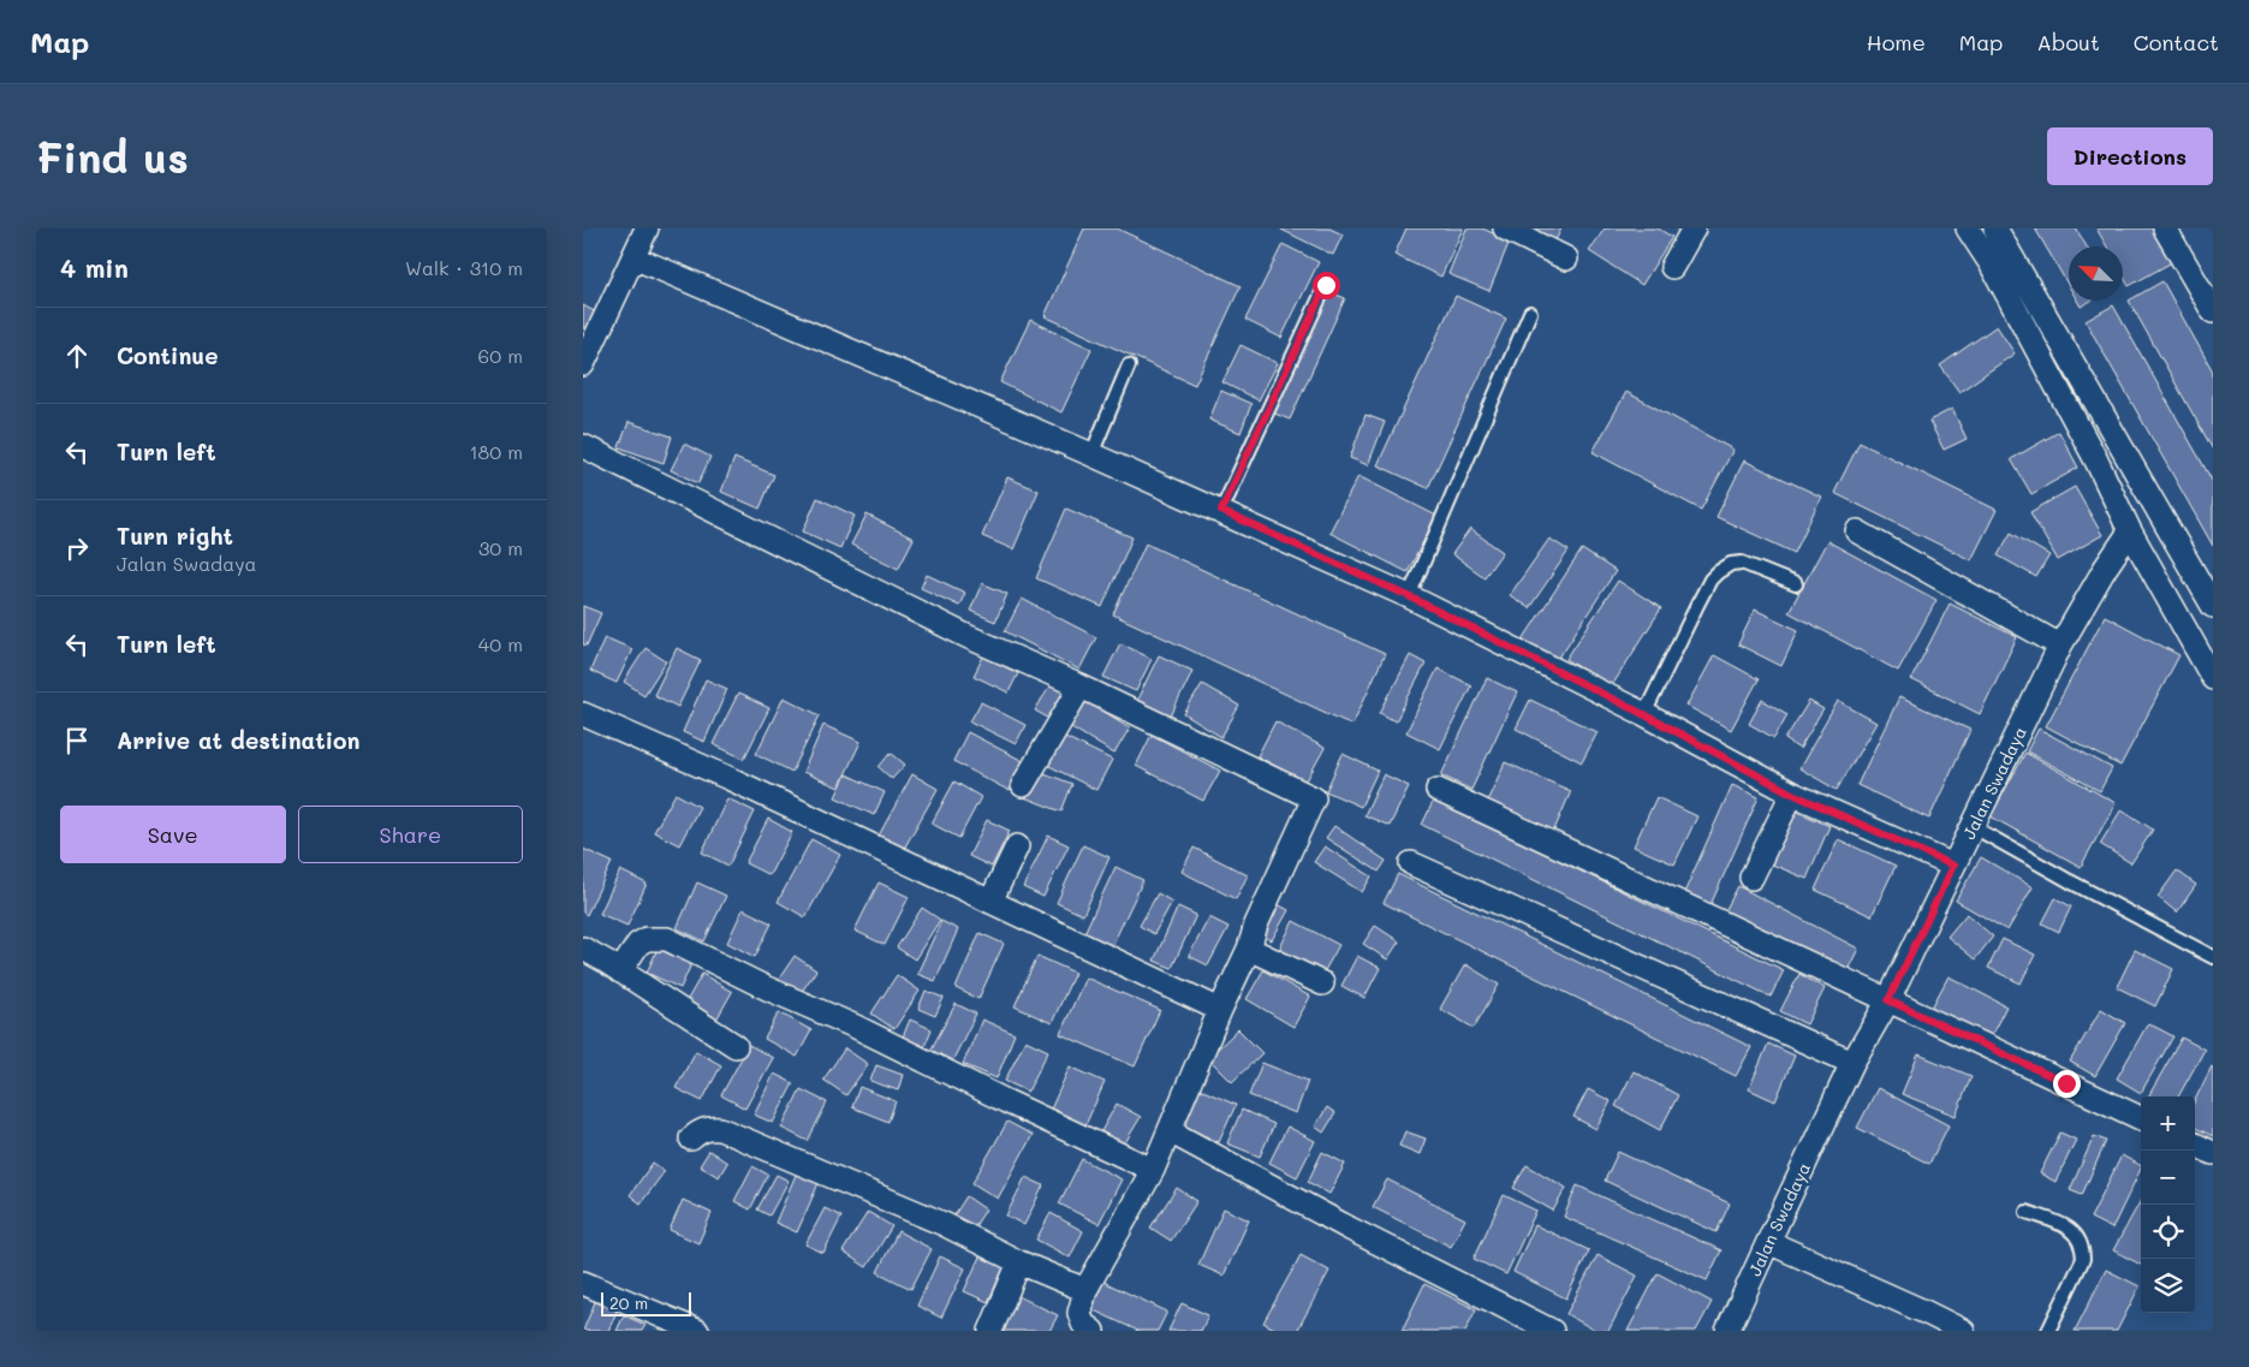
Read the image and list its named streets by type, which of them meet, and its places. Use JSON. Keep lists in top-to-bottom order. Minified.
{"streets":{"street":["Jalan Swadaya"]},"scale_bar":"20 m","north":"top left","page":{"header":"Map","nav":["Home","Map","About","Contact"],"buttons":["Directions",["Save","Share"]],"title":"Find us","heading":["4 min","Walk · 310 m"],"list":[["Continue","60 m"],["Turn left","180 m"],["Turn right","Jalan Swadaya","30 m"],["Turn left","40 m"],"Arrive at destination"],"map_buttons":["+","−"],"scale":"20 m"}}
